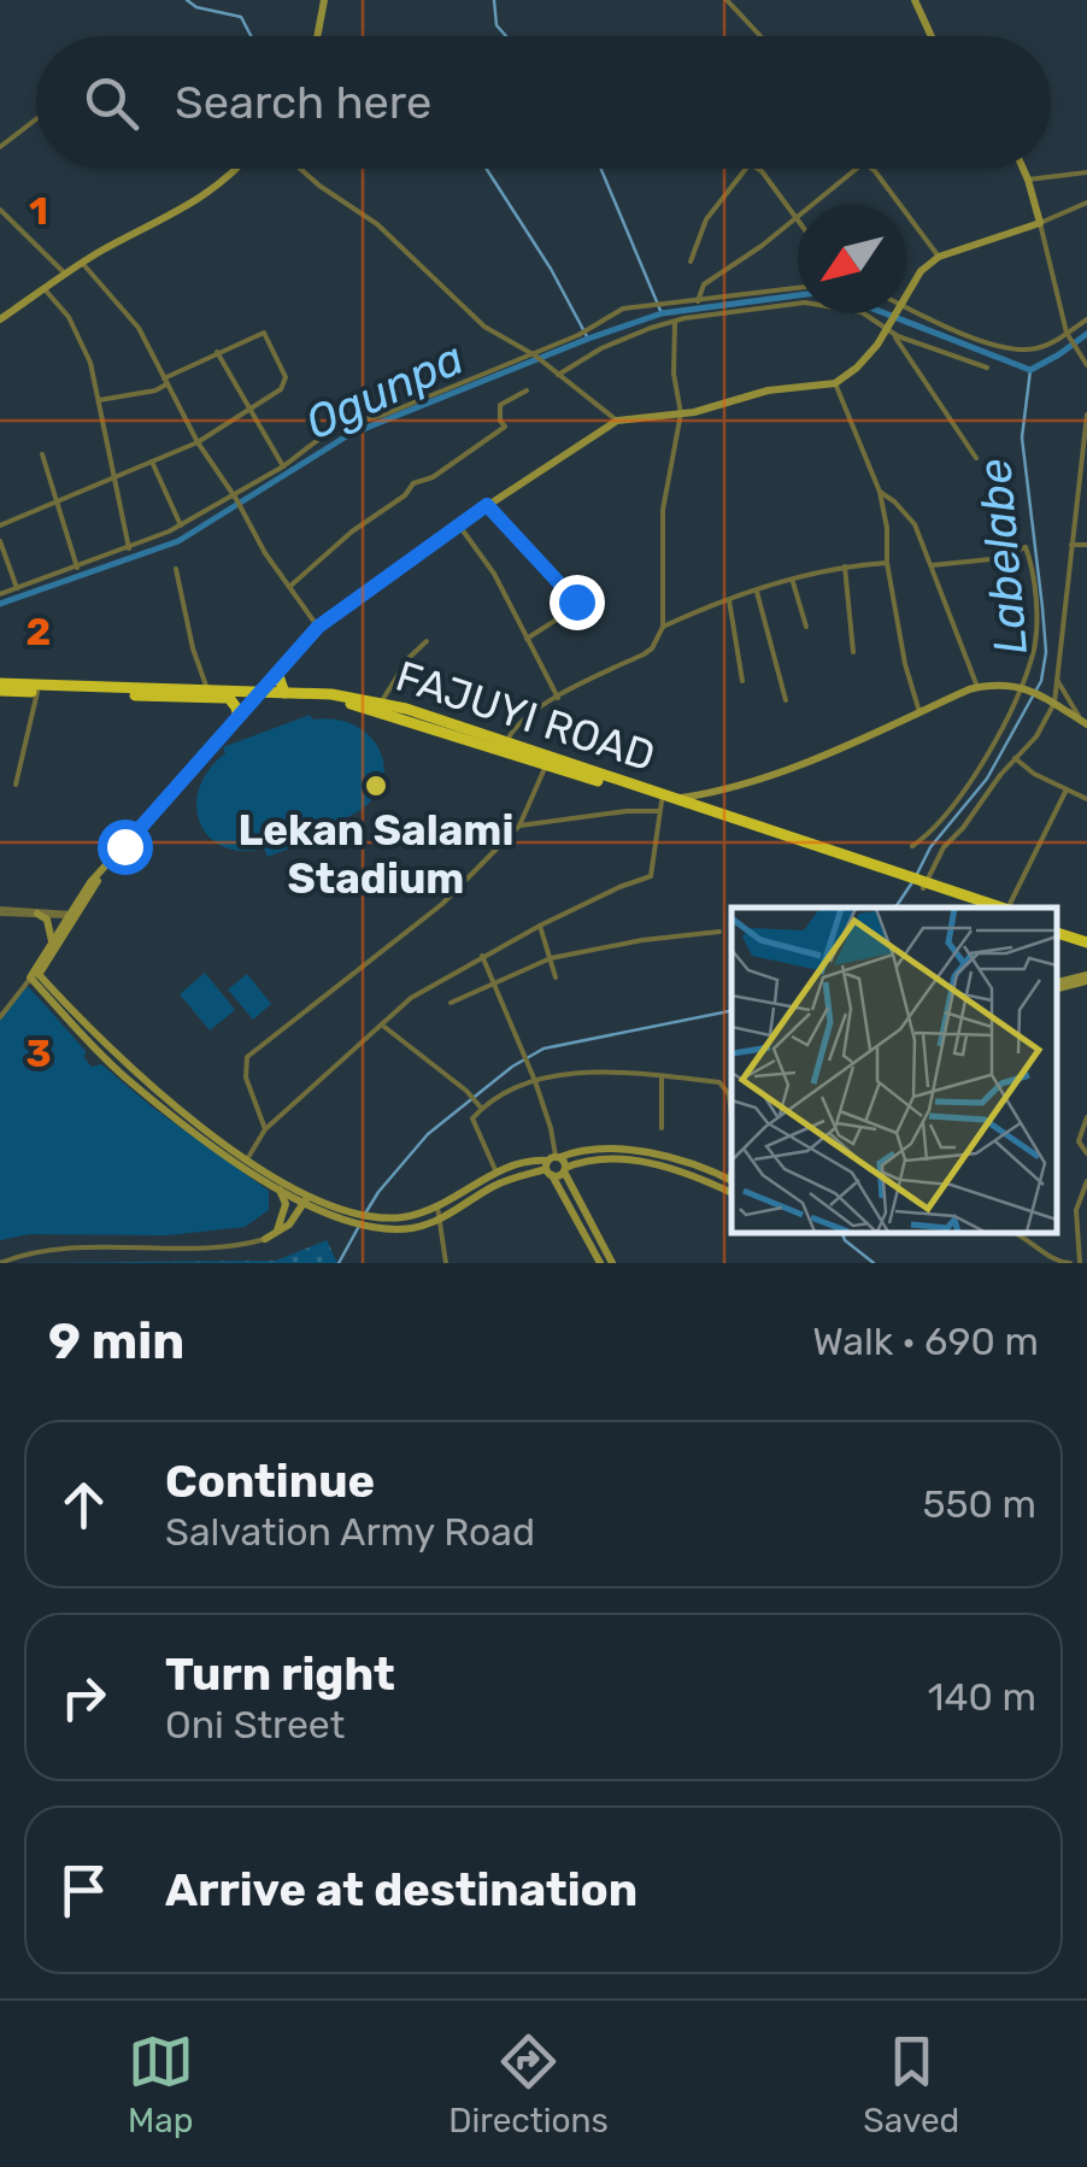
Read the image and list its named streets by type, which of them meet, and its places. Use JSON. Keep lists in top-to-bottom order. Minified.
{"streets":{"highway":["FAJUYI ROAD"]},"water":["Ogunpa","Labelabe"],"places":["Lekan Salami Stadium"],"north":"bottom left","page":{"search":"Search here","heading":["9 min","Walk · 690 m"],"list":[["Continue","Salvation Army Road","550 m"],["Turn right","Oni Street","140 m"],"Arrive at destination"],"nav":["Map","Directions","Saved"]},"grid":{"rows":["1","2","3"]}}
